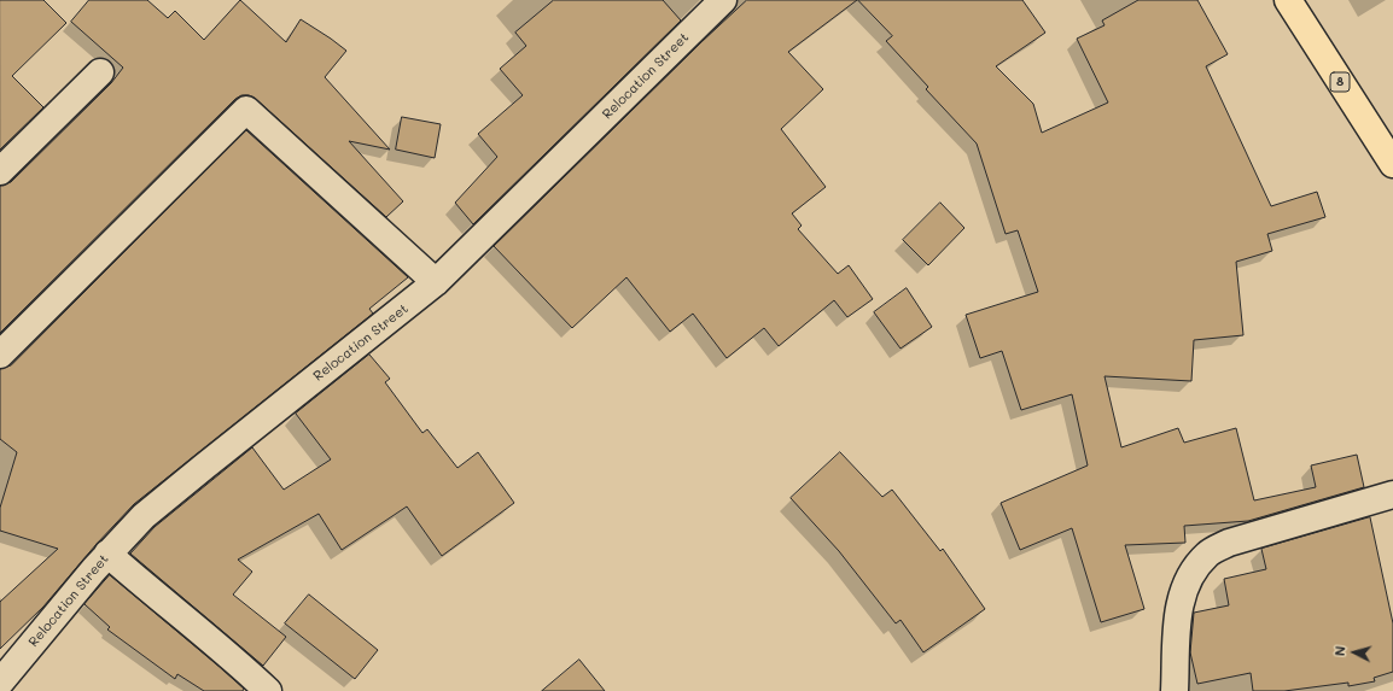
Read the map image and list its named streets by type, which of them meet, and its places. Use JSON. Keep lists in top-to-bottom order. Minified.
{"streets":{"highway":["8"],"street":["Relocation Street"]},"north":"left"}
